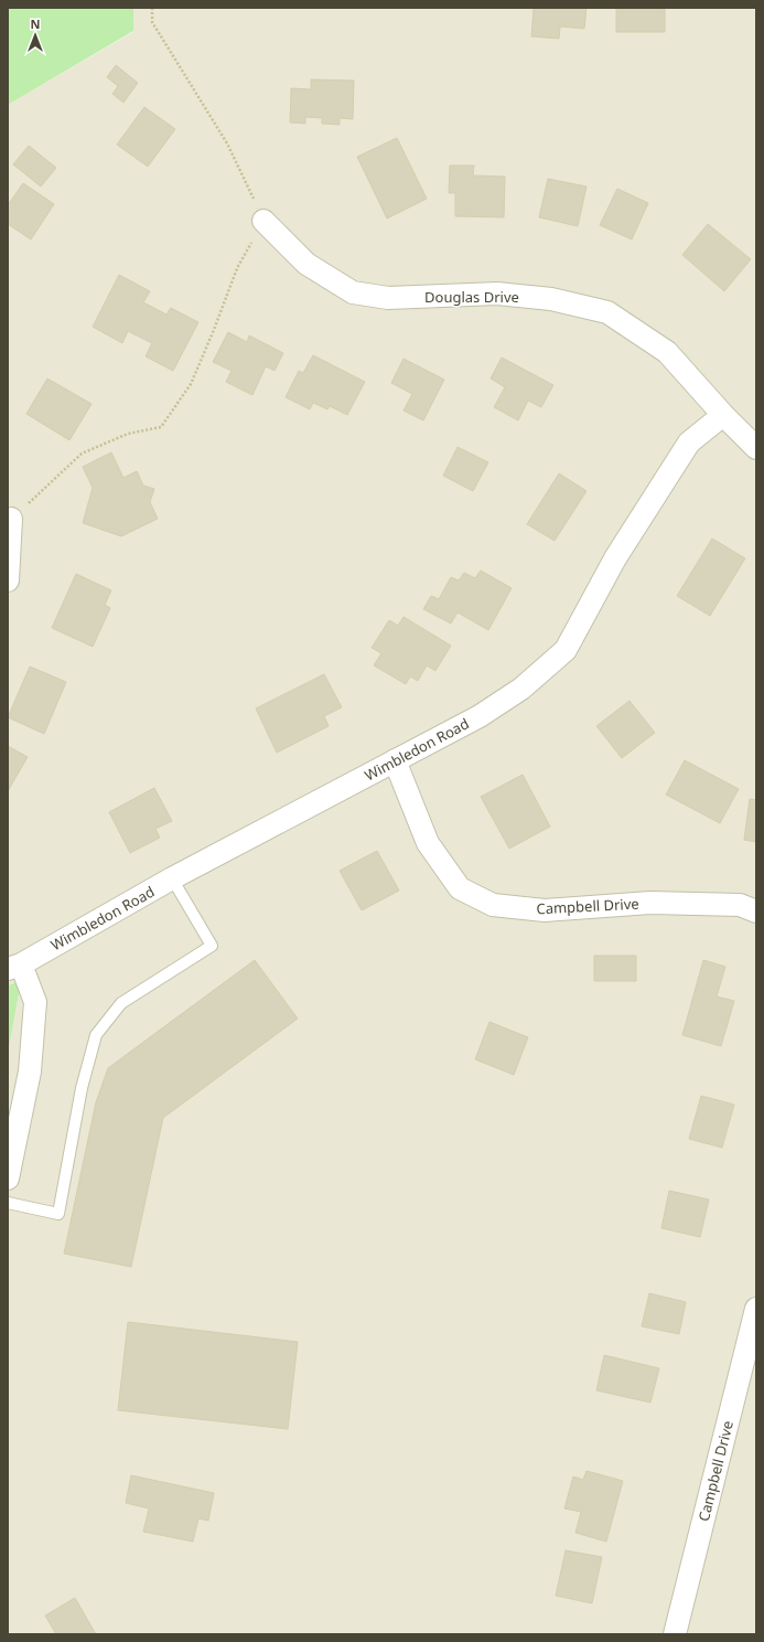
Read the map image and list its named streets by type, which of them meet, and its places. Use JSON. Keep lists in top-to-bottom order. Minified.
{"streets":{"street":["Douglas Drive","Wimbledon Road","Campbell Drive"]},"crossings":[["Douglas Drive","Wimbledon Road"],["Wimbledon Road","Campbell Drive"]],"north":"top"}
